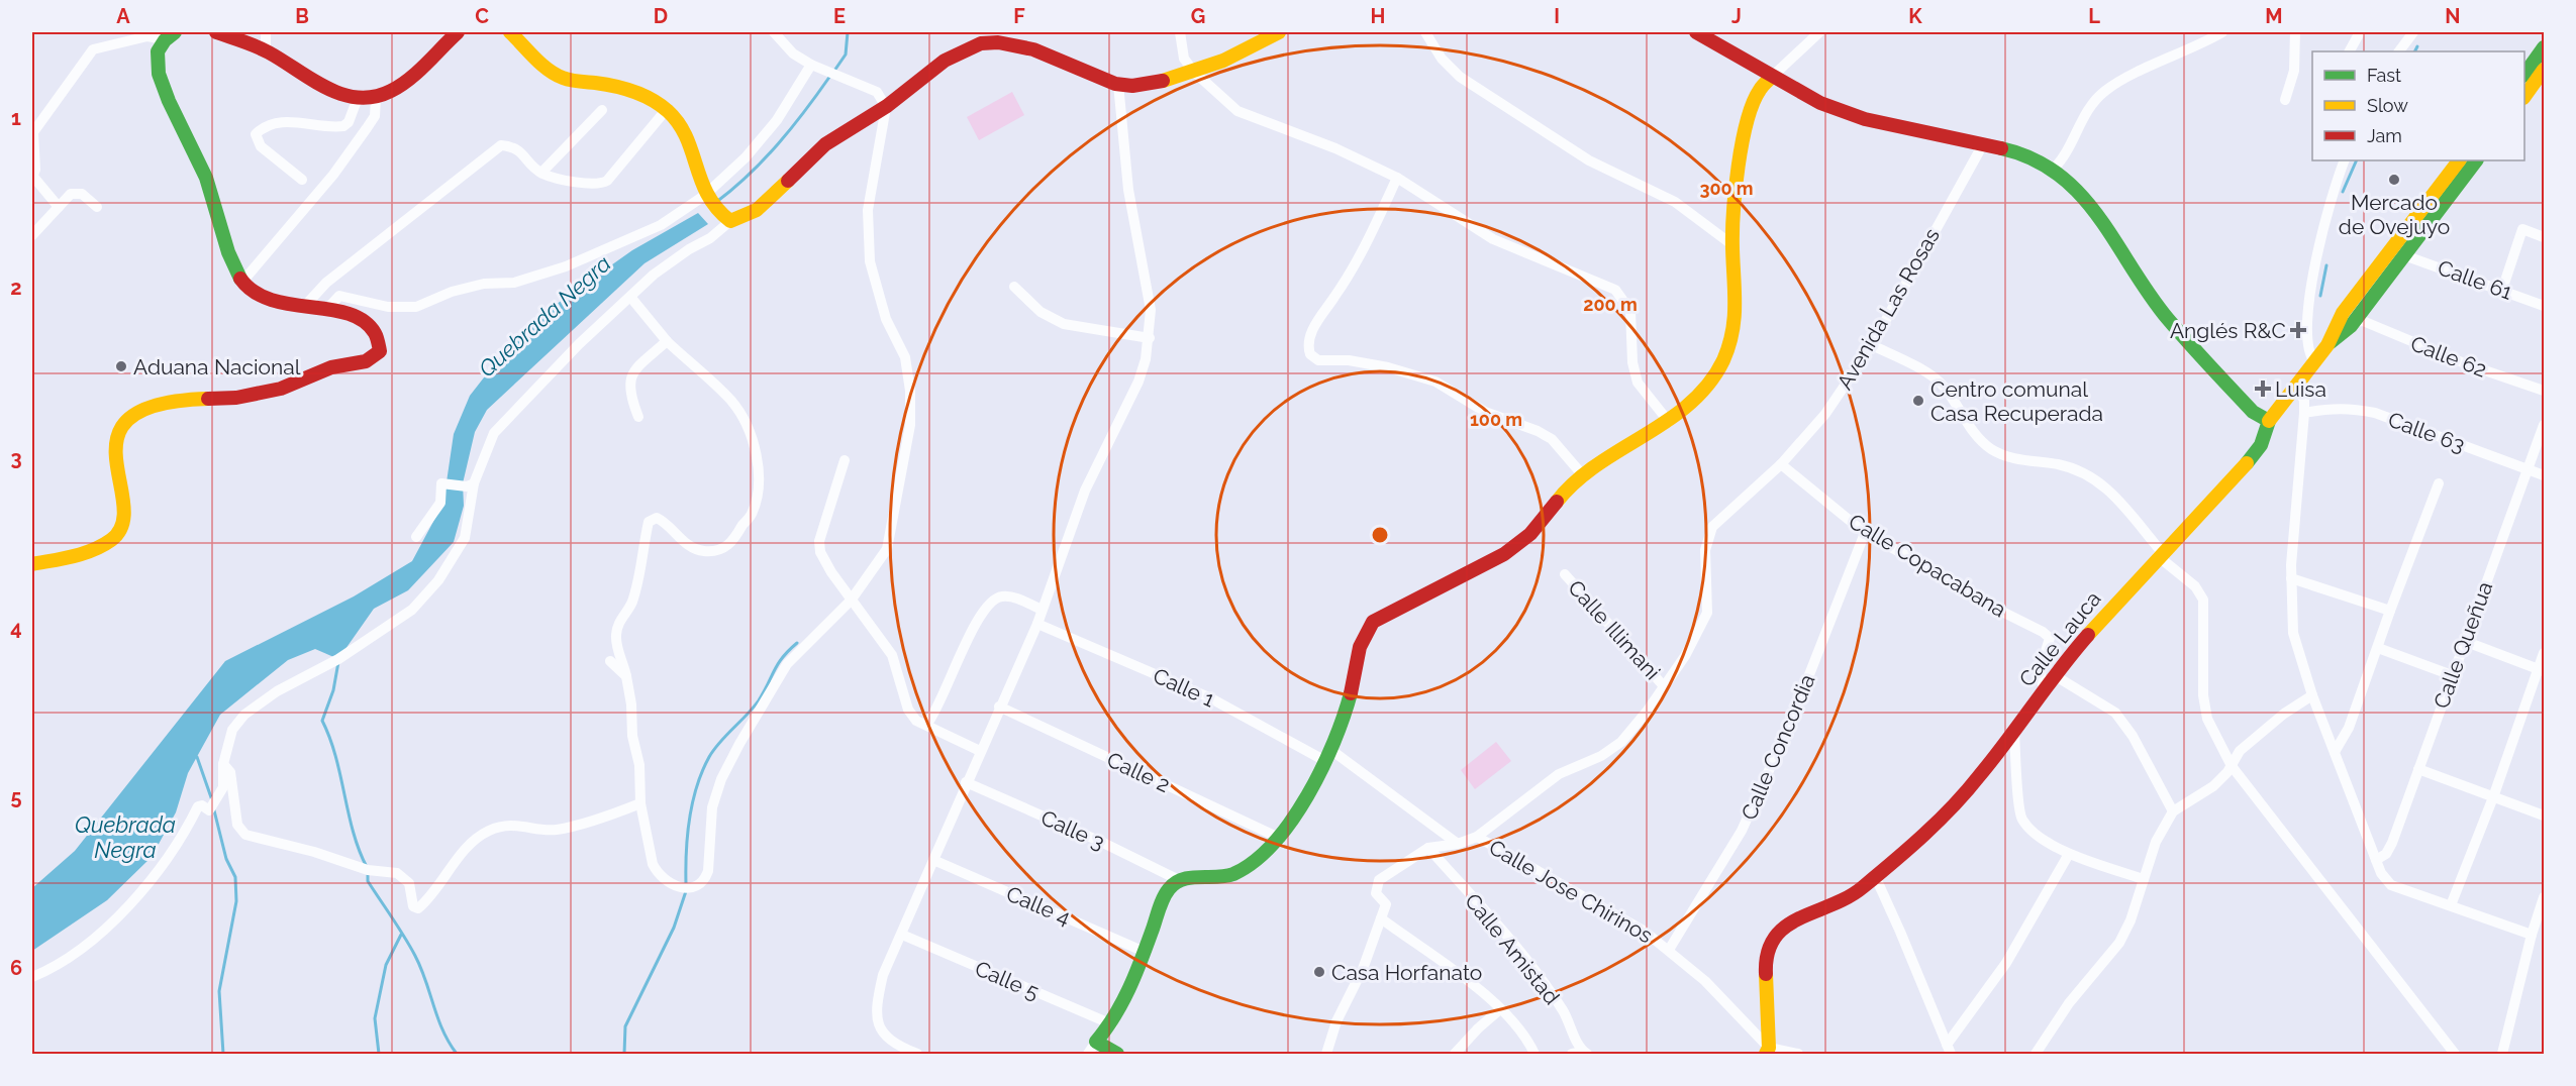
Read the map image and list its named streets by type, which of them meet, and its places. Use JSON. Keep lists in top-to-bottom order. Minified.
{"streets":{"main road":["Calle Lauca"],"street":["Calle 61","Avenida Las Rosas","Calle 62","Calle 63","Calle Copacabana","Calle Illimani","Calle Queñua","Calle 1","Calle Concordia","Calle 2","Calle 3","Calle Jose Chirinos","Calle 4","Calle Amistad","Calle 5"]},"crossings":[["Avenida Las Rosas","Calle Copacabana"],["Avenida Las Rosas","Calle Illimani"],["Avenida Las Rosas","Calle 1"],["Avenida Las Rosas","Calle Jose Chirinos"],["Avenida Las Rosas","Calle Amistad"],["Calle 63","Calle Queñua"],["Calle Copacabana","Calle Lauca"],["Calle Copacabana","Calle Concordia"],["Calle Lauca","Calle Jose Chirinos"],["Calle Concordia","Calle Jose Chirinos"]],"water":["Quebrada Negra"],"places":{"other":["Mercado de Ovejuyo","Aduana Nacional","Centro comunal Casa Recuperada","Casa Horfanato"],"health":["Anglés R&C","Luisa"]},"legend":["Fast","Slow","Jam"],"grid":{"columns":["A","B","C","D","E","F","G","H","I","J","K","L","M","N"],"rows":["1","2","3","4","5","6"]},"rings":["300 m","200 m","100 m"]}
